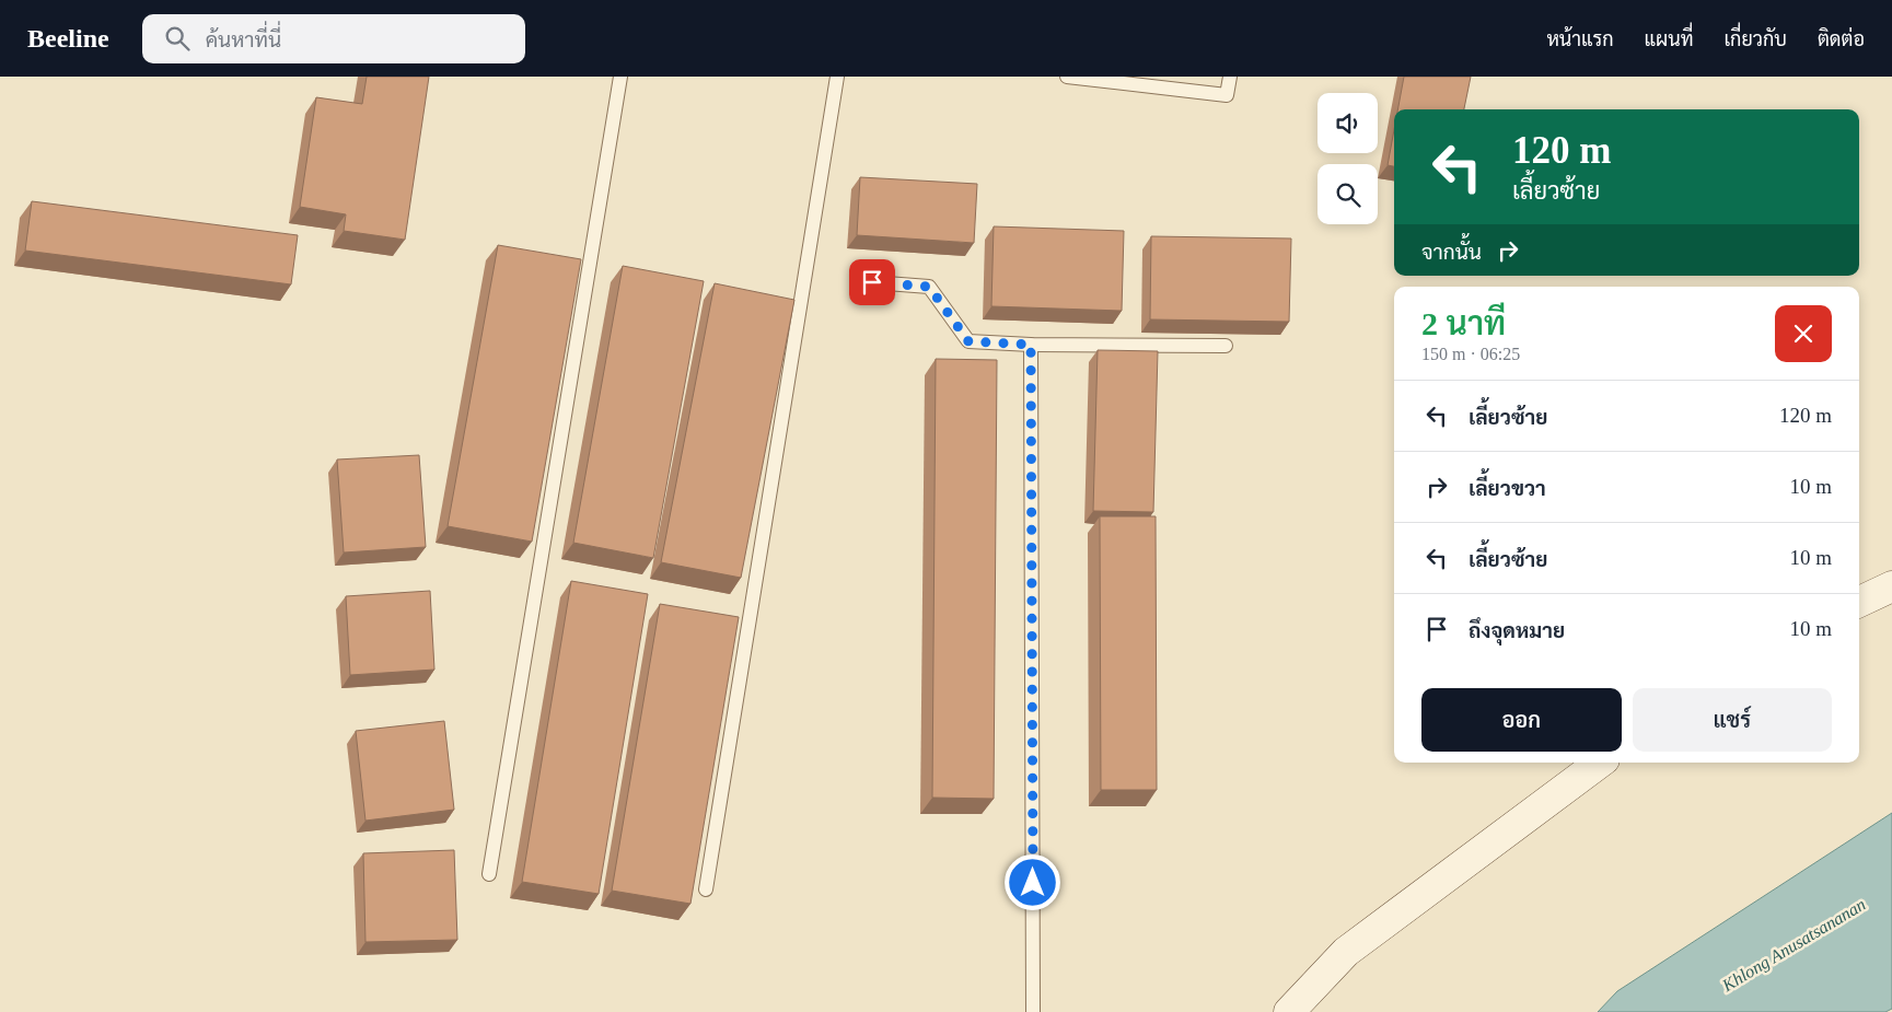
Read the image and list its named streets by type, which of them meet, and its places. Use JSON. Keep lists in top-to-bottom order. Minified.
{"water":["Khlong Anusatsananan"],"page":{"header":"Beeline","search":"ค้นหาที่นี่","nav":["หน้าแรก","แผนที่","เกี่ยวกับ","ติดต่อ"],"turn":["120 m","เลี้ยวซ้าย"],"then":"จากนั้น","heading":["2 นาที","150 m · 06:25"],"list":[{"name":"เลี้ยวซ้าย","value":"120 m"},{"name":"เลี้ยวขวา","value":"10 m"},{"name":"เลี้ยวซ้าย","value":"10 m"},{"name":"ถึงจุดหมาย","value":"10 m"}],"buttons":["ออก","แชร์"]}}
